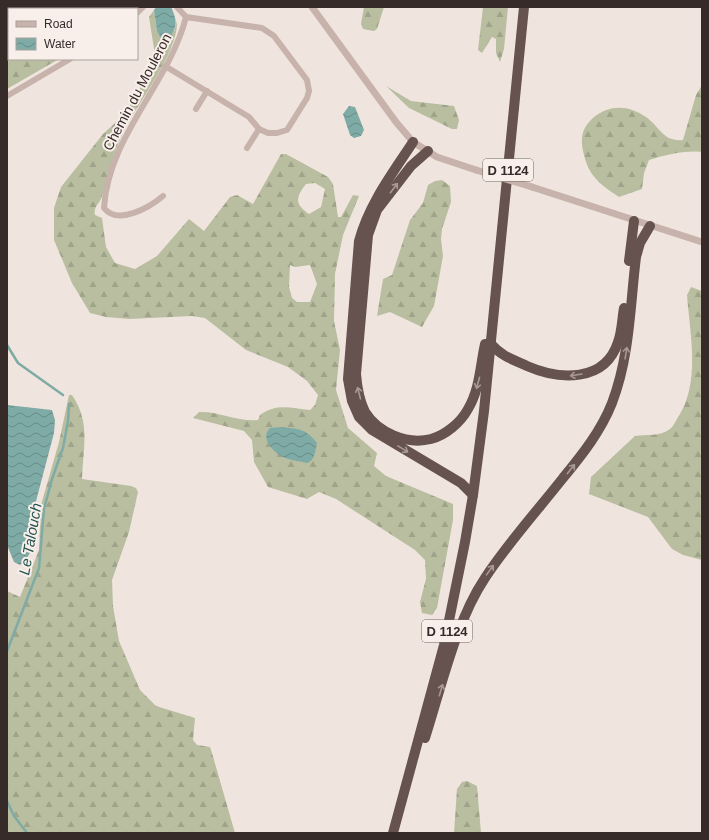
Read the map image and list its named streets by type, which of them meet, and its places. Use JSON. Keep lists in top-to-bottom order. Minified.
{"streets":{"highway":["D 1124"],"street":["Chemin du Mouleron"]},"water":["Le Talouch"],"legend":["Road","Water"]}
